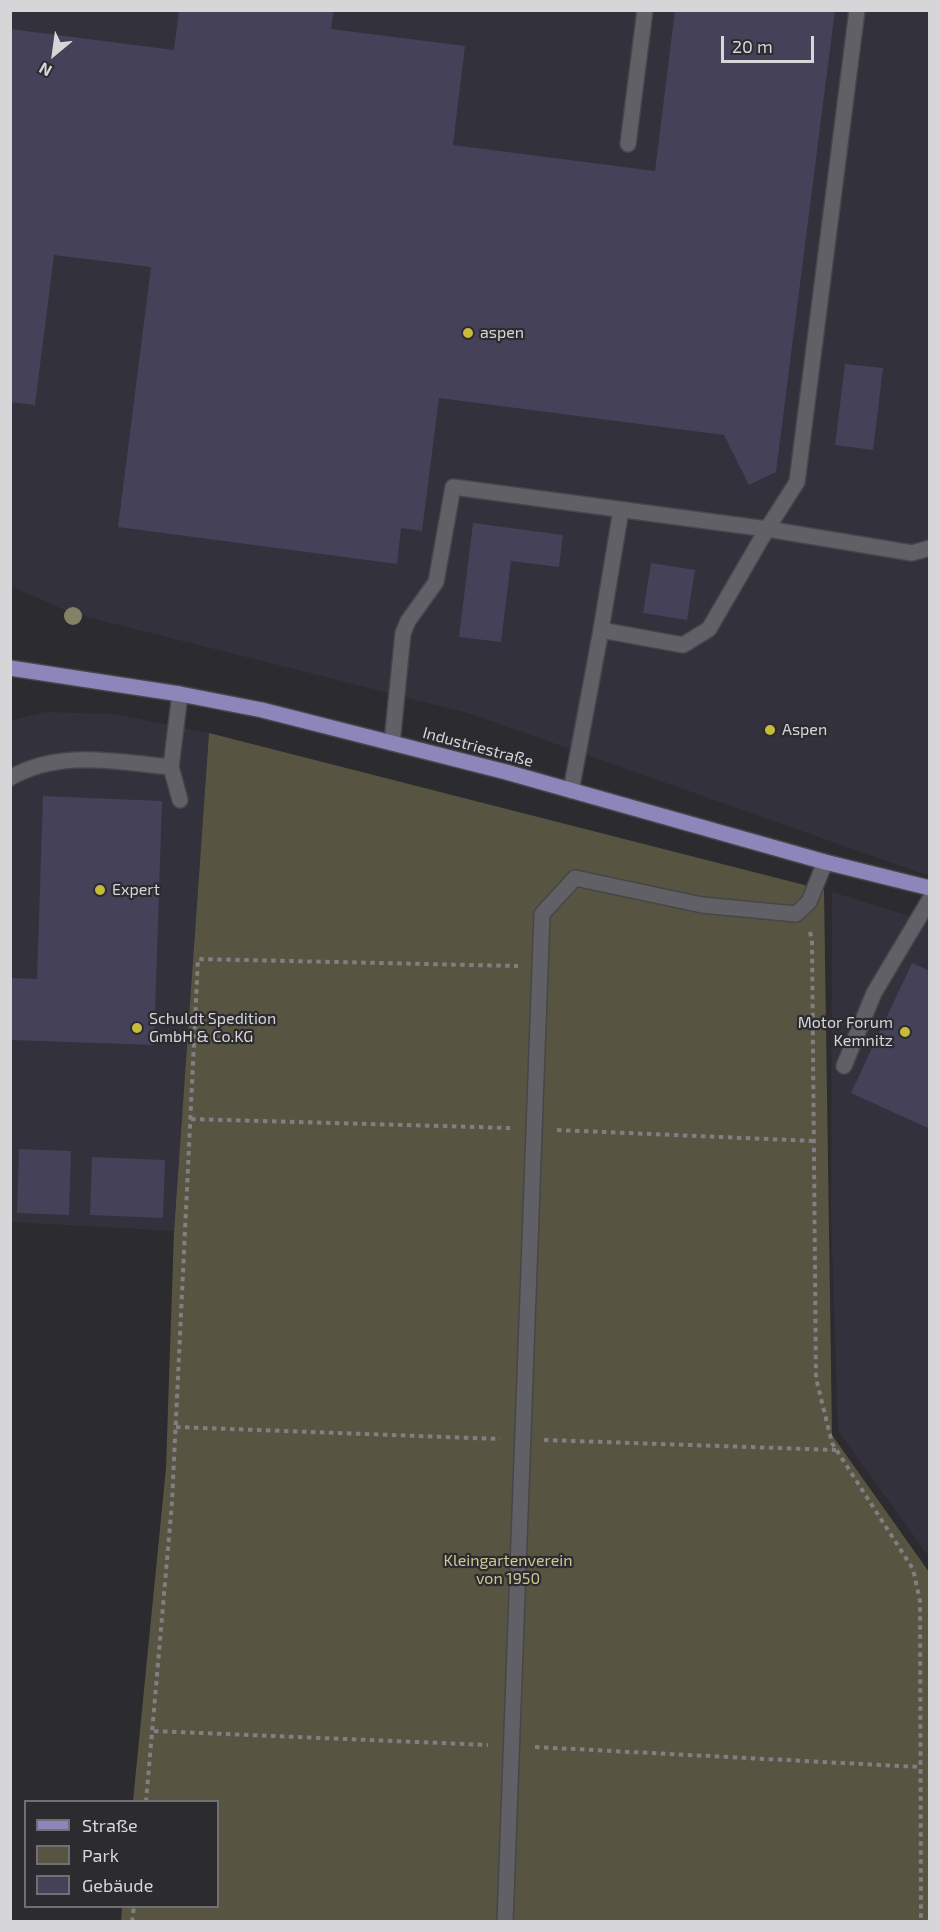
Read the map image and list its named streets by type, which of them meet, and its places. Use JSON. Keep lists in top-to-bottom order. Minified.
{"streets":{"main road":["Industriestraße"]},"parks":["Kleingartenverein von 1950"],"places":["aspen","Aspen","Expert","Schuldt Spedition GmbH & Co.KG","Motor Forum Kemnitz"],"legend":["Straße","Park","Gebäude"],"scale_bar":"20 m","north":"bottom left"}
